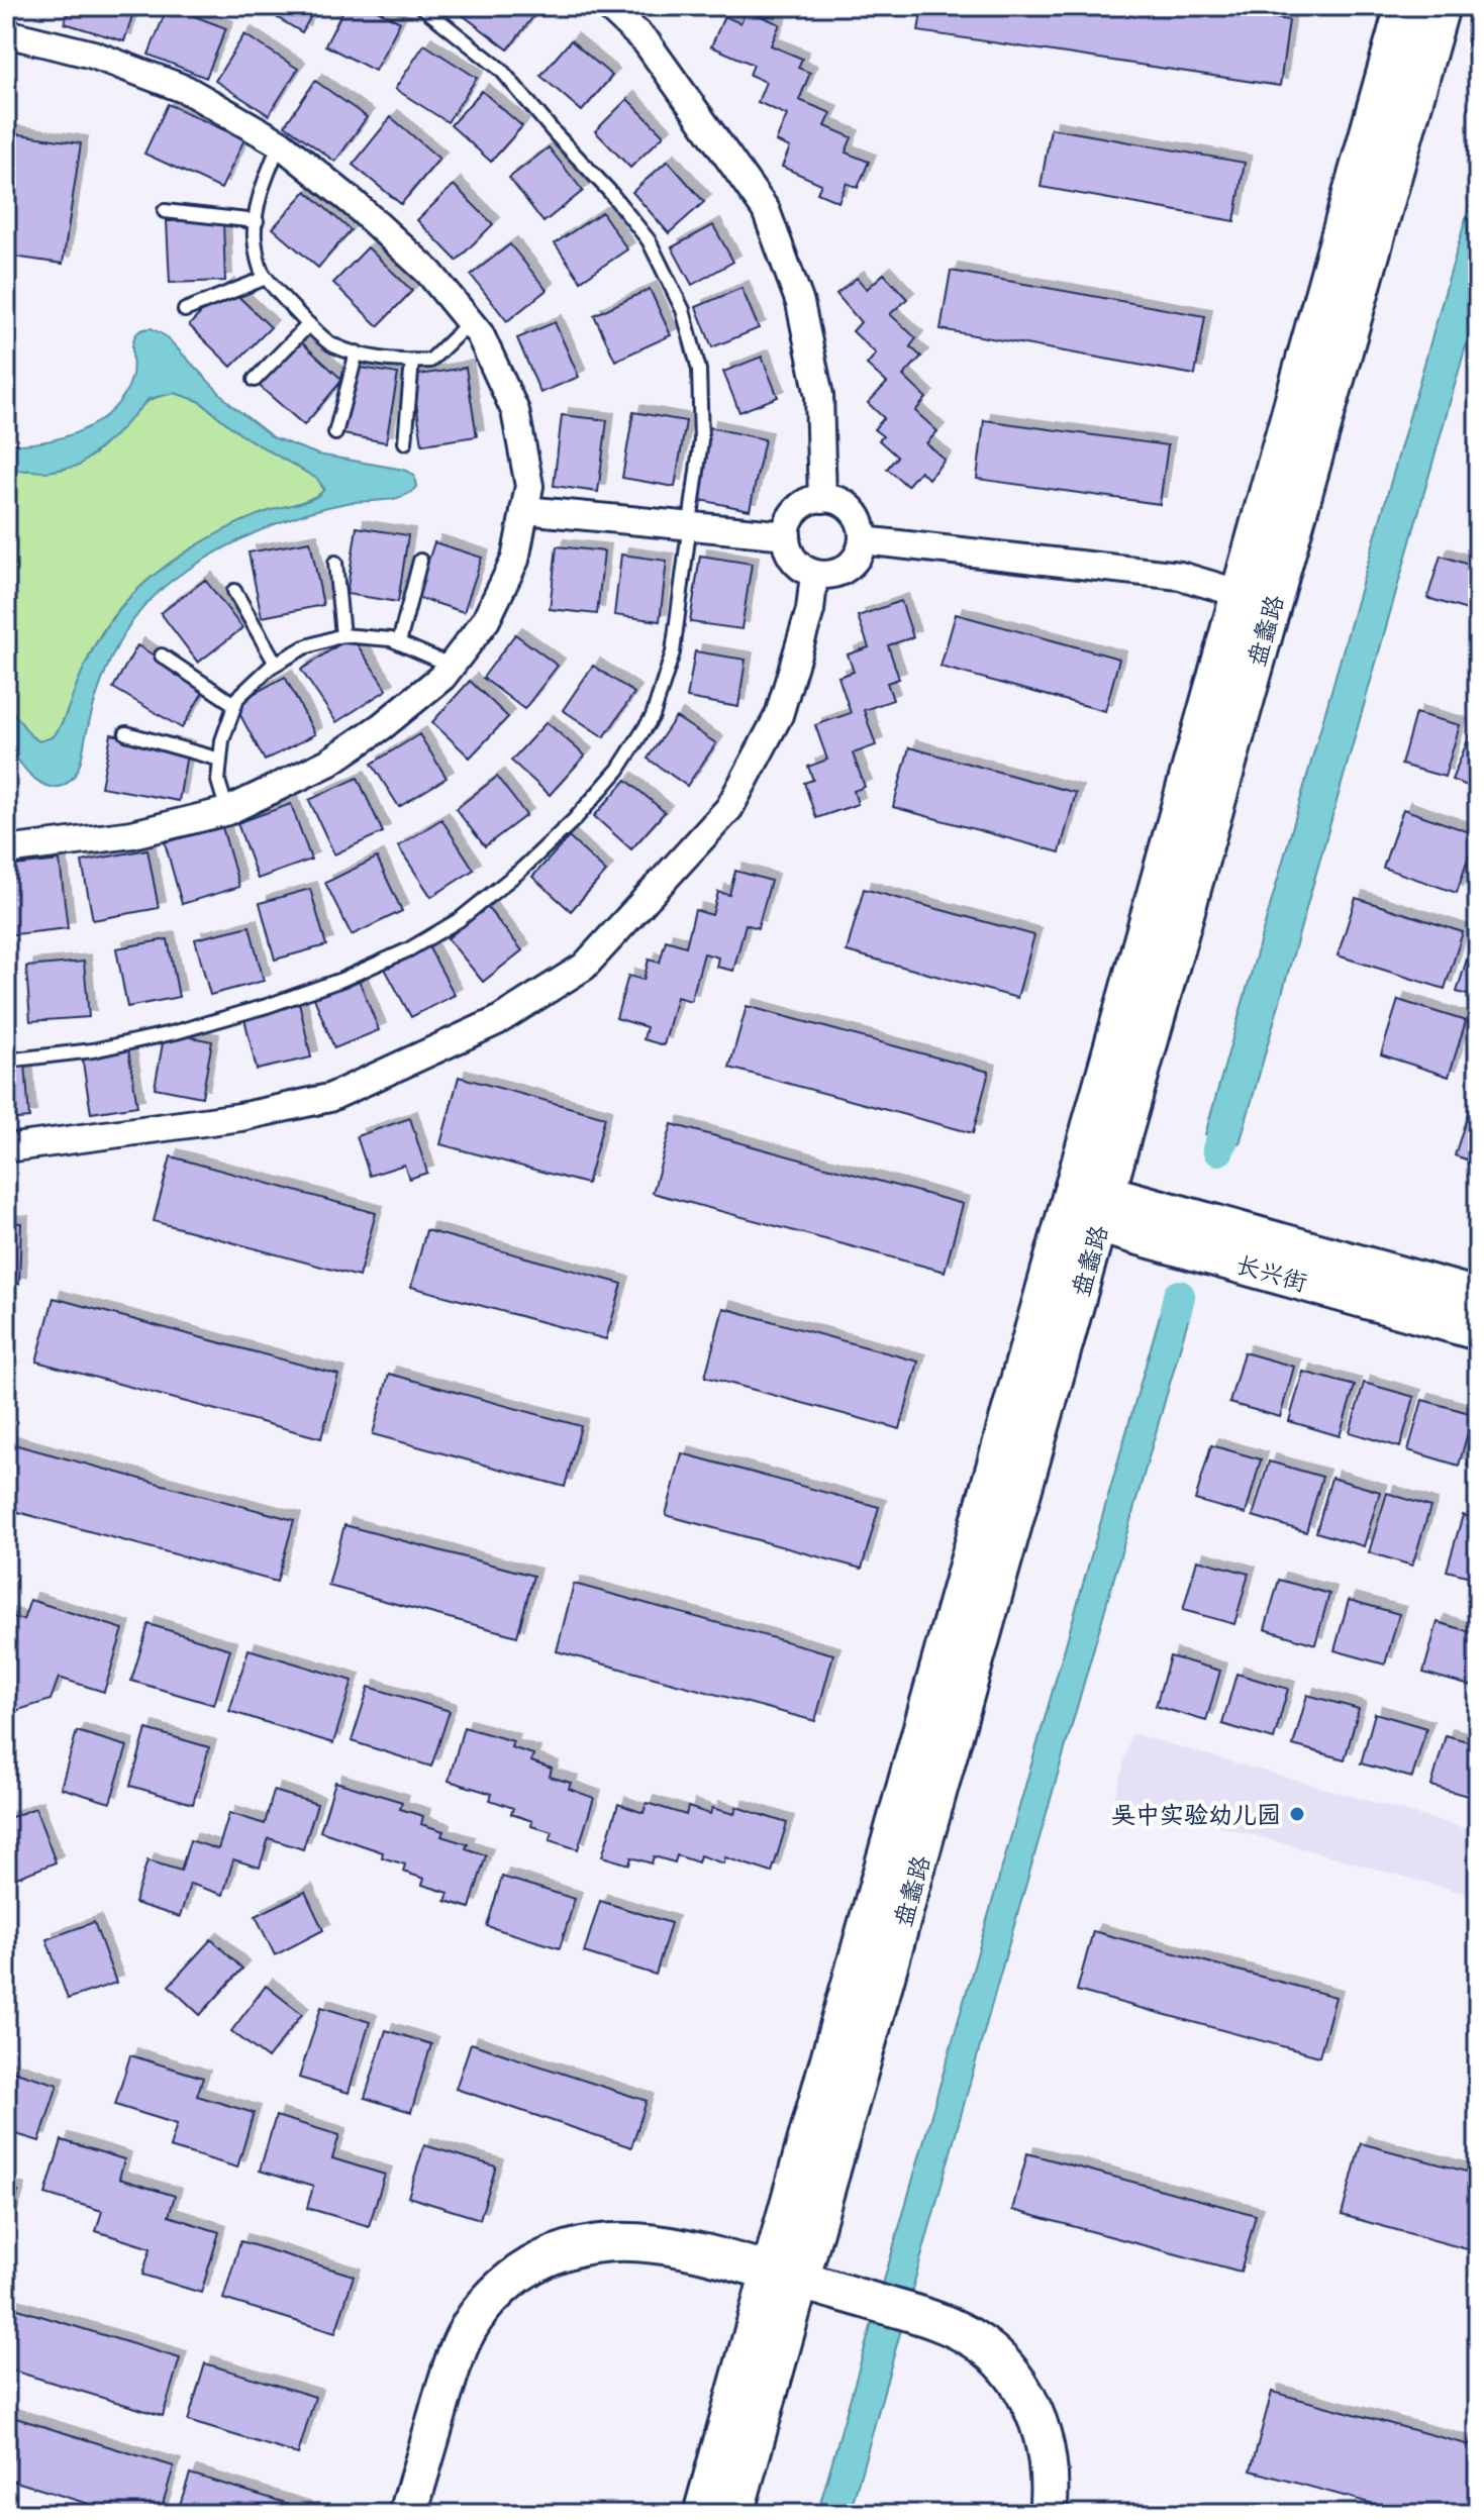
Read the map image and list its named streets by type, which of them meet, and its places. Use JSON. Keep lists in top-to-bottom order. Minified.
{"streets":{"main road":["盘蠡路","长兴街"]},"crossings":[["盘蠡路","长兴街"]],"places":["吴中实验幼儿园"]}
